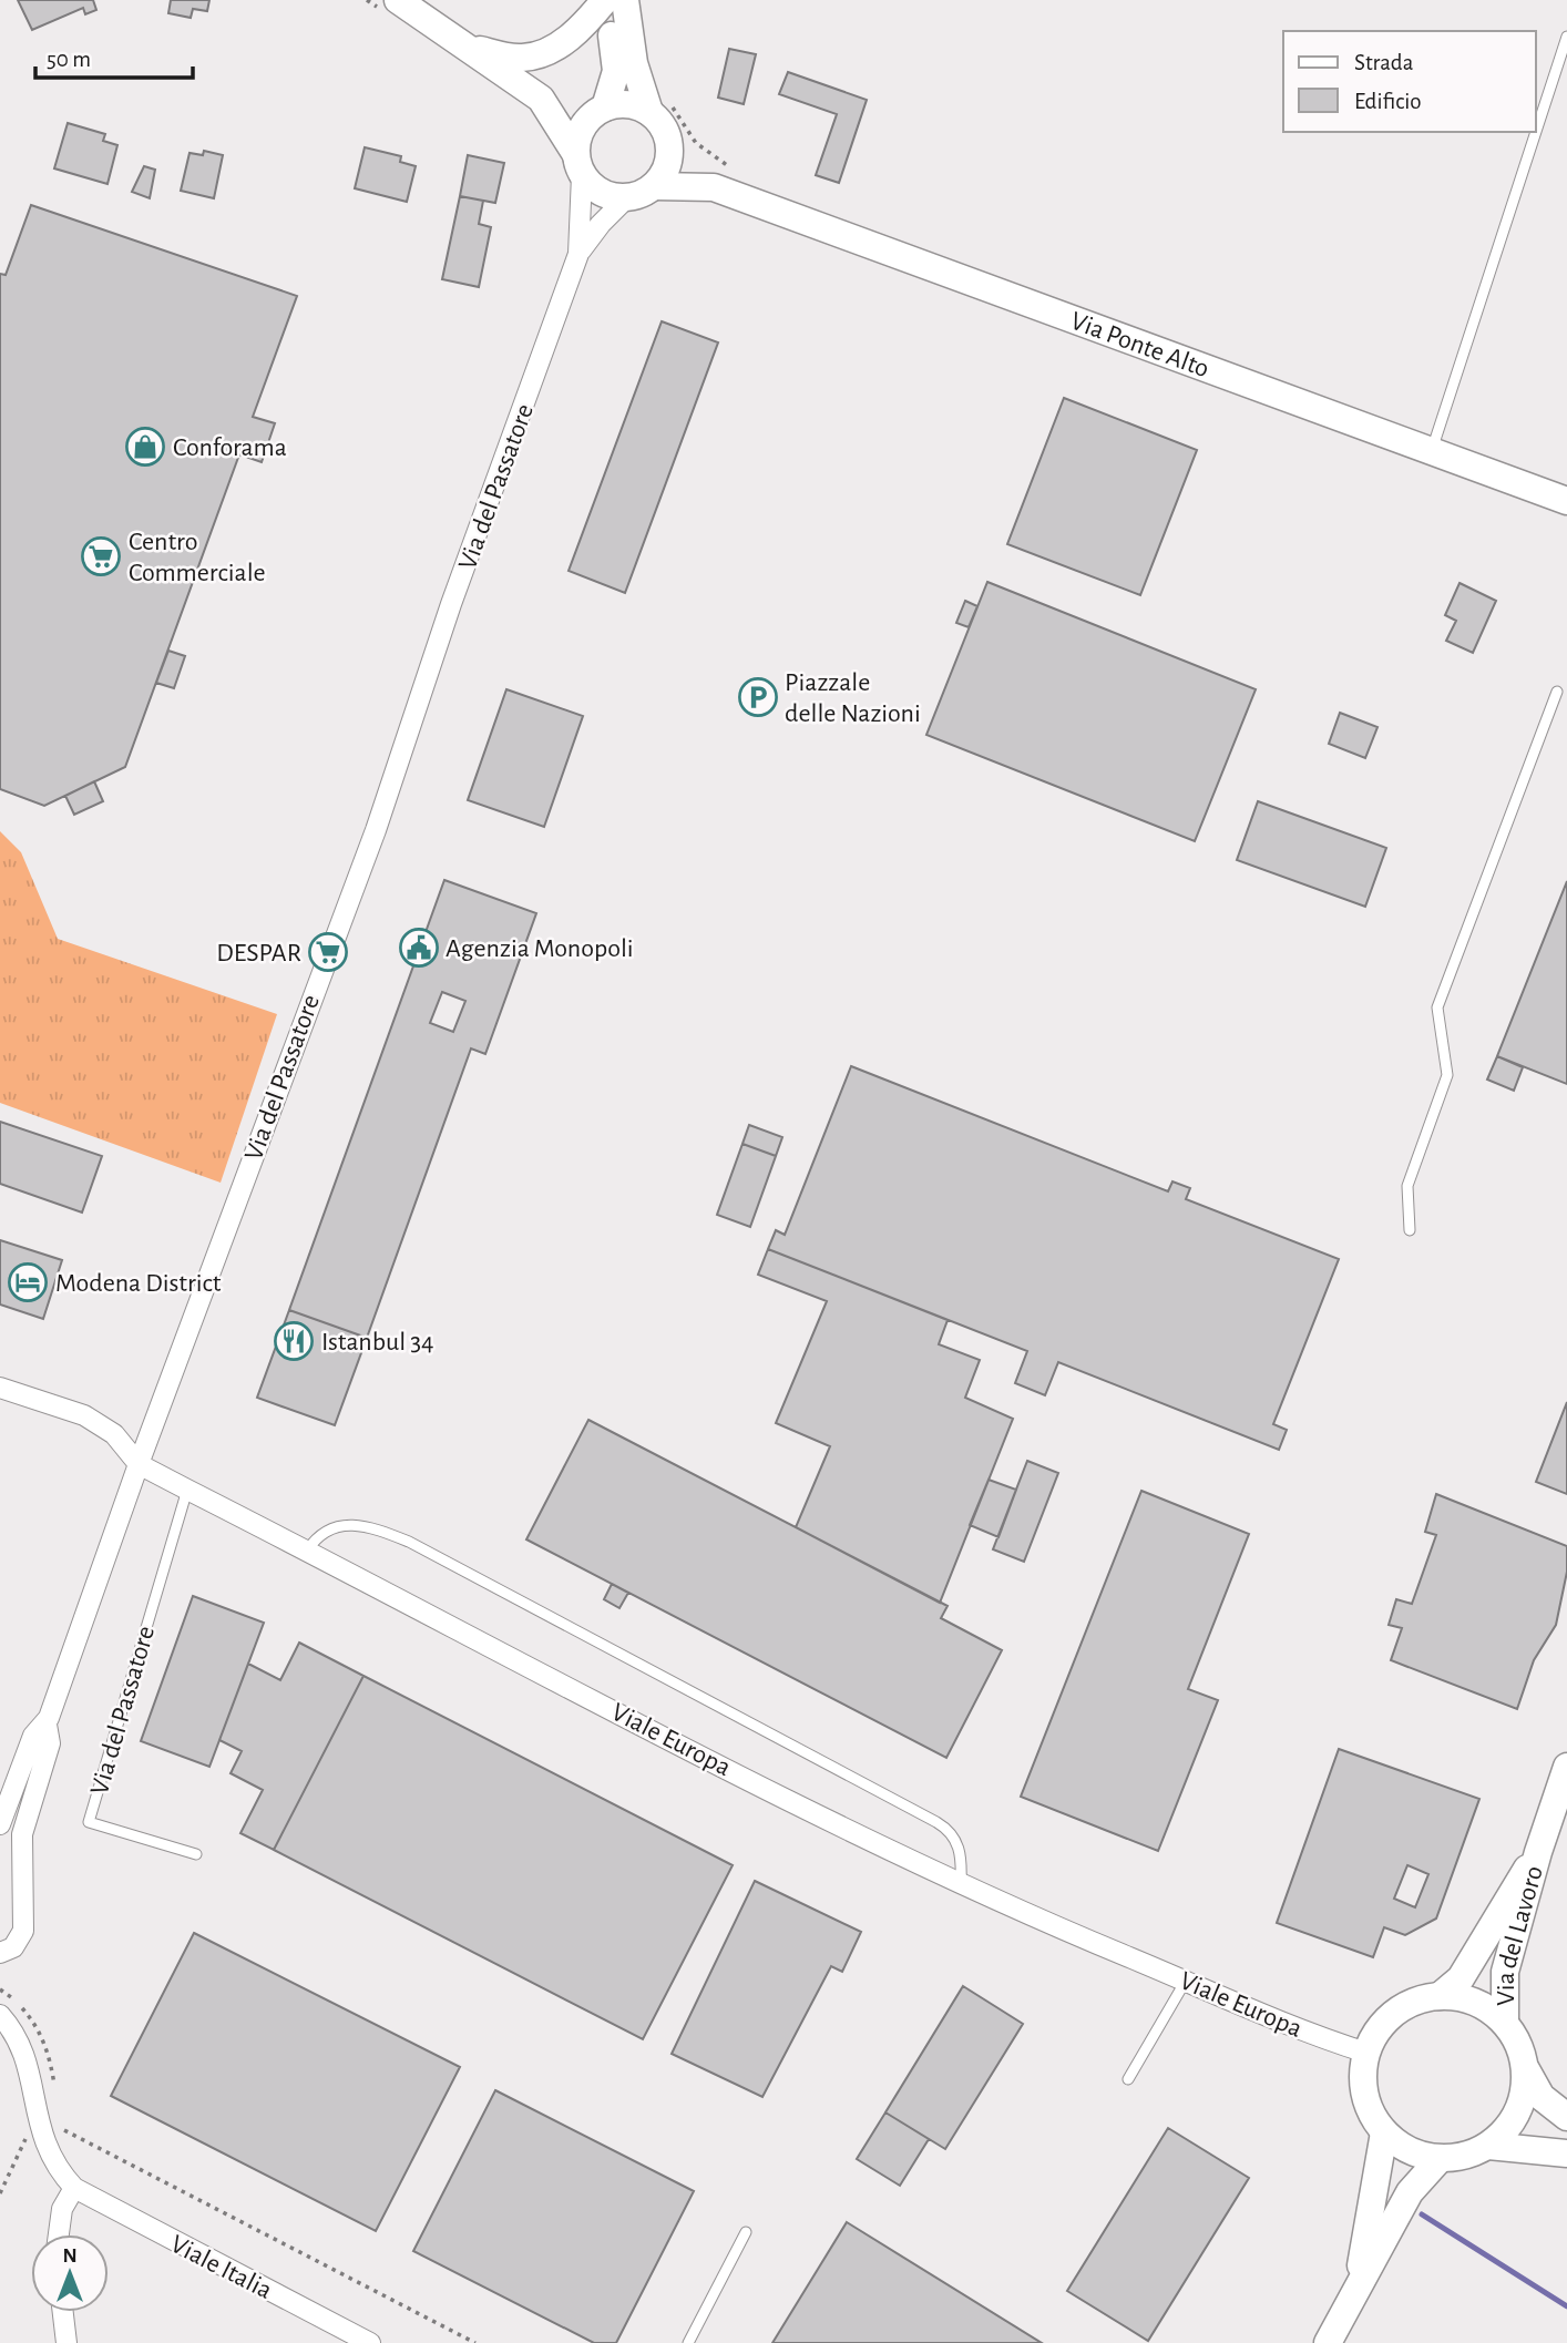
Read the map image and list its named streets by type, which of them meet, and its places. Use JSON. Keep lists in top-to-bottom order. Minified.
{"streets":{"main road":["Via Ponte Alto","Via del Lavoro"],"street":["Via del Passatore","Viale Europa","Viale Italia"]},"crossings":[["Via Ponte Alto","Via del Passatore"],["Via del Passatore","Viale Europa"],["Viale Europa","Via del Lavoro"]],"places":{"shop":["Conforama"],"supermarket":["Centro Commerciale","DESPAR"],"parking":["Piazzale delle Nazioni"],"public building":["Agenzia Monopoli"],"hotel":["Modena District"],"restaurant":["Istanbul 34"]},"legend":["Strada","Edificio"],"scale_bar":"50 m","north":"top"}
